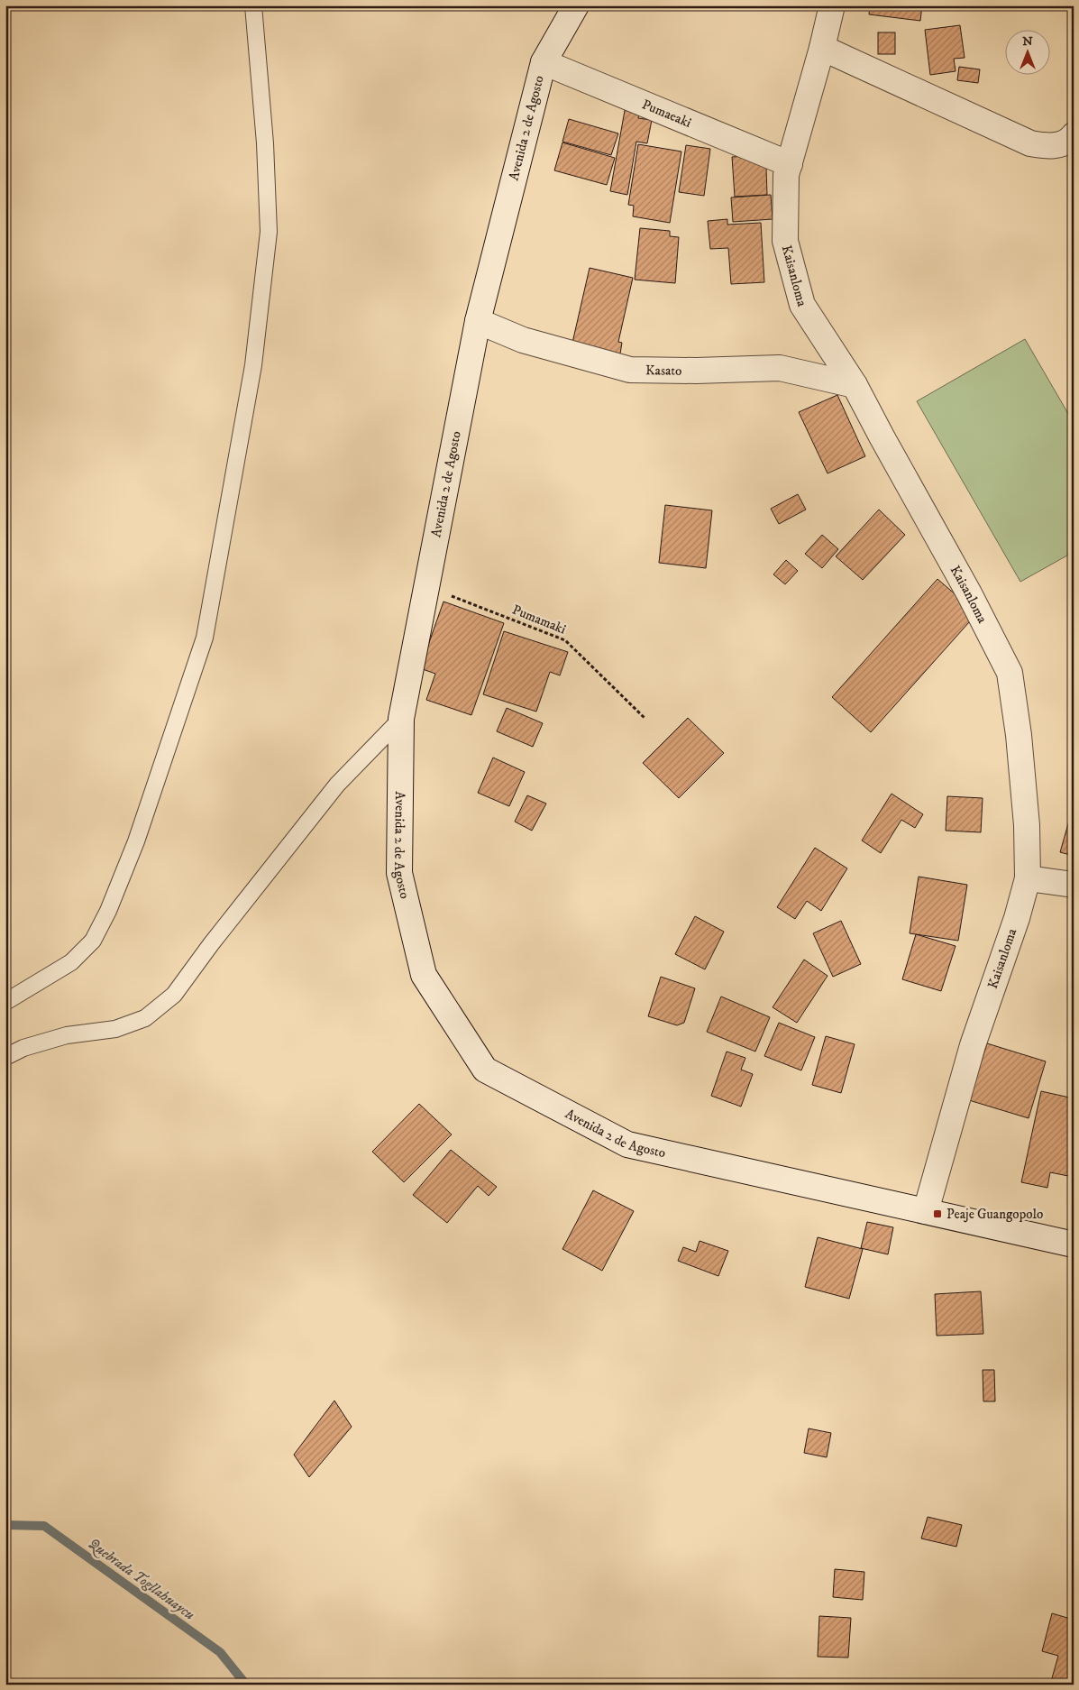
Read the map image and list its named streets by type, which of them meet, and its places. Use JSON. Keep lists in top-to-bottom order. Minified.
{"streets":{"street":["Pumaeaki","Avenida 2 de Agosto","Kaisanloma","Kasato"],"path":["Pumamaki"]},"crossings":[["Pumaeaki","Avenida 2 de Agosto"],["Pumaeaki","Kaisanloma"],["Avenida 2 de Agosto","Kaisanloma"],["Avenida 2 de Agosto","Kasato"],["Avenida 2 de Agosto","Pumamaki"],["Kaisanloma","Kasato"]],"water":["Quebrada Togllahuaycu"],"places":{"transit":["Peaje Guangopolo"]},"north":"top"}
